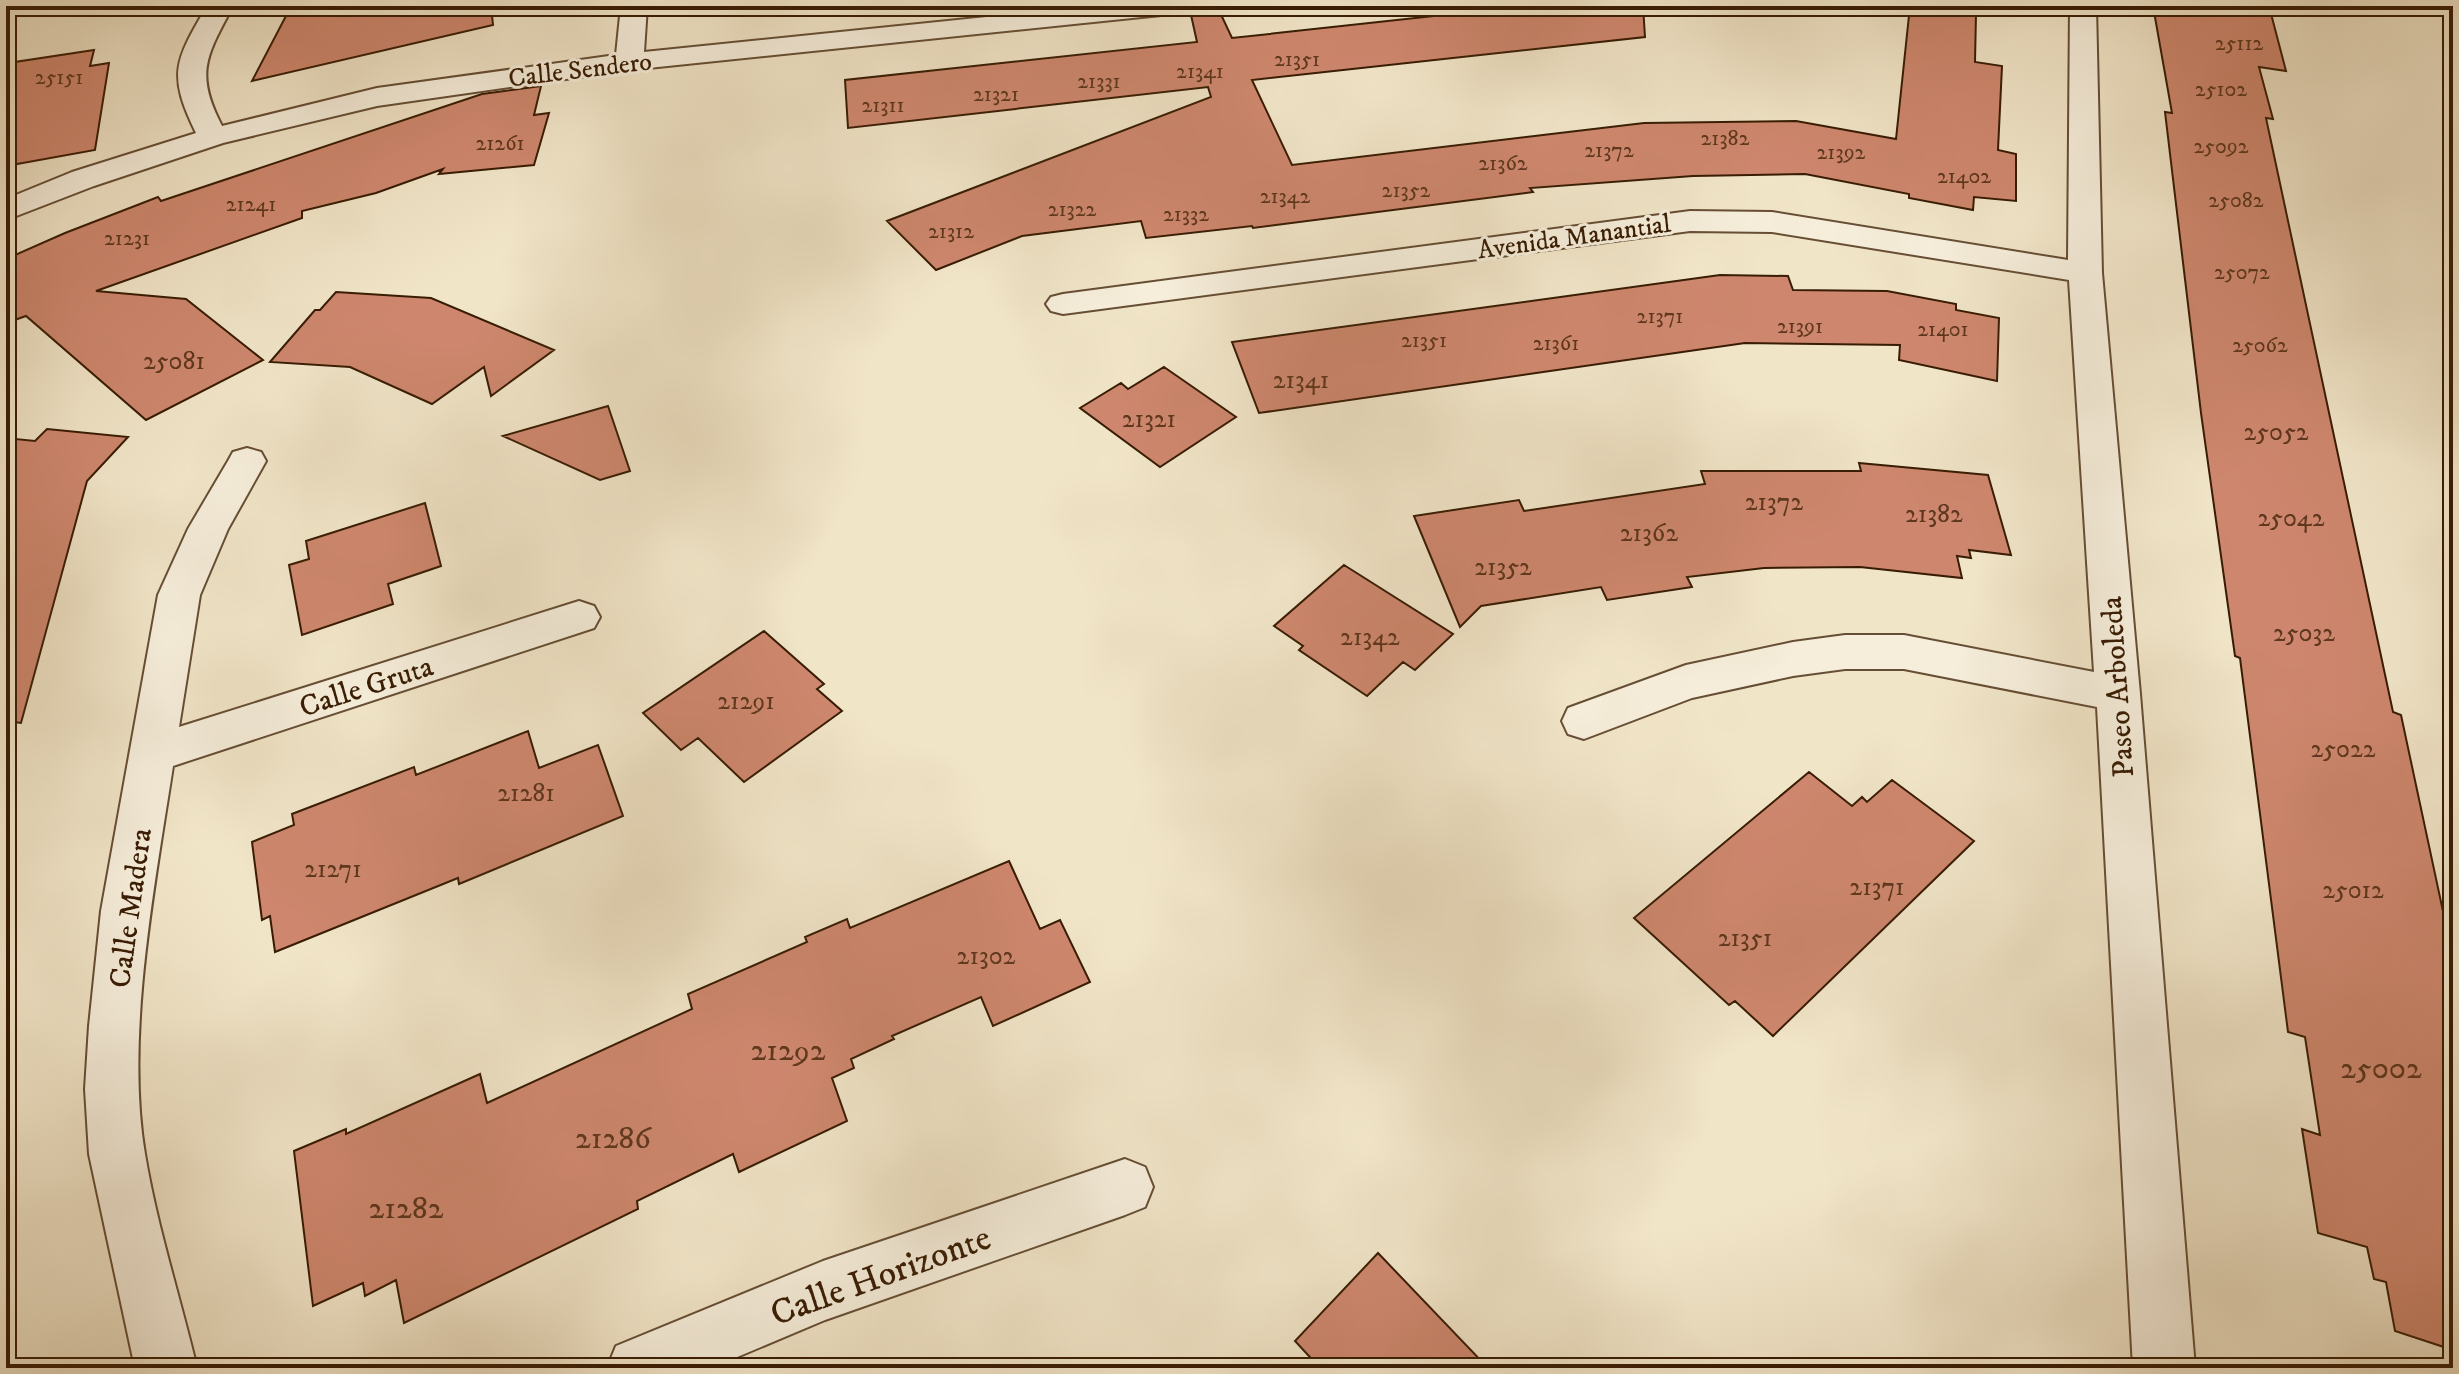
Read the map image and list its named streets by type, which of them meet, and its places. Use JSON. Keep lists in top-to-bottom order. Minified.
{"streets":{"street":["Calle Sendero","Avenida Manantial","Calle Gruta","Paseo Arboleda","Calle Madera","Calle Horizonte"]},"crossings":[["Avenida Manantial","Paseo Arboleda"],["Calle Gruta","Calle Madera"]],"house_numbers":["25112","21351","21341","25151","21331","25102","21321","21311","21382","21261","25092","21372","21392","21362","21402","21352","21342","25082","21241","21322","21332","21312","21231","25072","21371","21391","21401","21351","21361","25062","25081","21341","21321","25052","21372","21382","25042","21362","21352","25032","21342","21291","25022","21281","21271","21371","25012","21351","21302","21292","25002","21286","21282"]}
